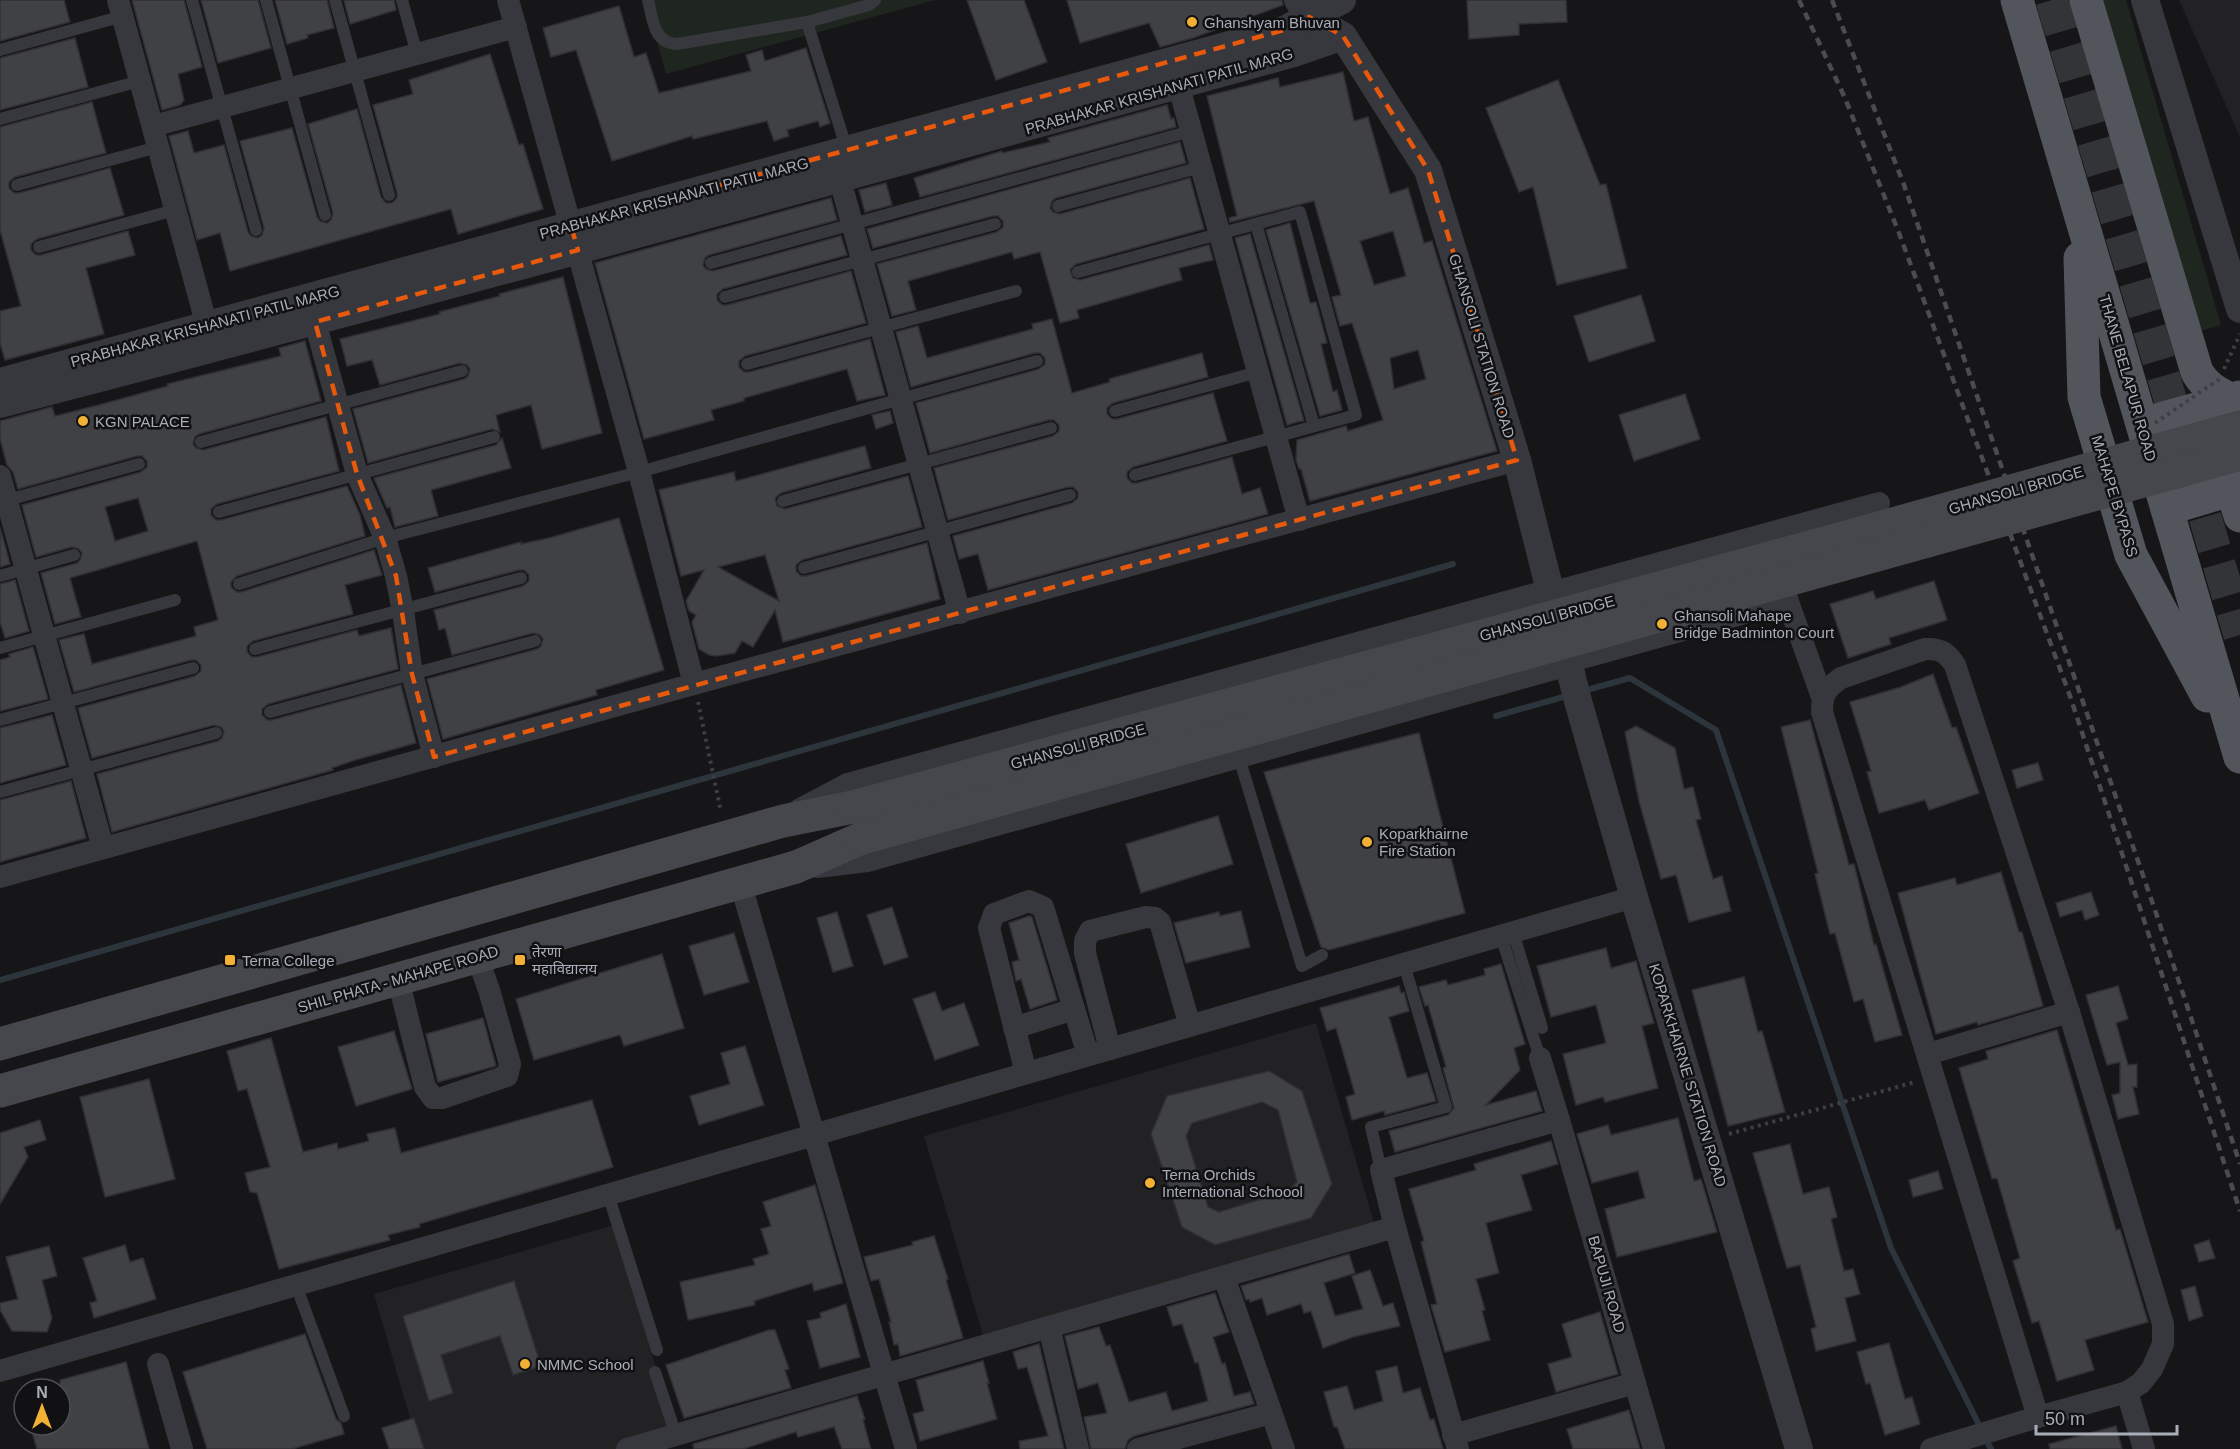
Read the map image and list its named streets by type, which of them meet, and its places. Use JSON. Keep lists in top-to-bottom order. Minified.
{"streets":{"main road":["THANE BELAPUR ROAD","GHANSOLI BRIDGE","MAHAPE BYPASS","SHIL PHATA - MAHAPE ROAD"],"street":["PRABHAKAR KRISHANATI PATIL MARG","GHANSOLI STATION ROAD","KOPARKHAIRNE STATION ROAD","BAPUJI ROAD"]},"crossings":[["PRABHAKAR KRISHANATI PATIL MARG","GHANSOLI STATION ROAD"],["GHANSOLI STATION ROAD","KOPARKHAIRNE STATION ROAD"],["THANE BELAPUR ROAD","MAHAPE BYPASS"],["GHANSOLI BRIDGE","SHIL PHATA - MAHAPE ROAD"]],"places":{"other":["Ghanshyam Bhuvan","KGN PALACE","Ghansoli Mahape Bridge Badminton Court","Koparkhairne Fire Station","Terna Orchids International Schoool","NMMC School"],"transit":["Terna College","तेरणा महाविद्यालय"]},"scale_bar":"50 m","north":"top"}
